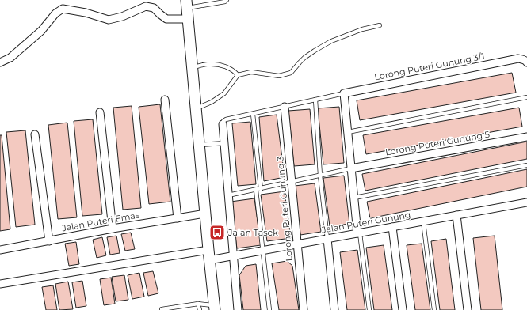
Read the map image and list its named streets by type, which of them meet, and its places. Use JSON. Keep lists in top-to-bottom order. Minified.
{"streets":{"street":["Lorong Puteri Gunung 3/1","Lorong Puteri Gunung 5","Lorong Puteri Gunung 3","Jalan Puteri Emas","Jalan Puteri Gunung"]},"crossings":[["Lorong Puteri Gunung 3","Jalan Puteri Gunung"]],"places":{"bus stop":["Jalan Tasek"]}}
